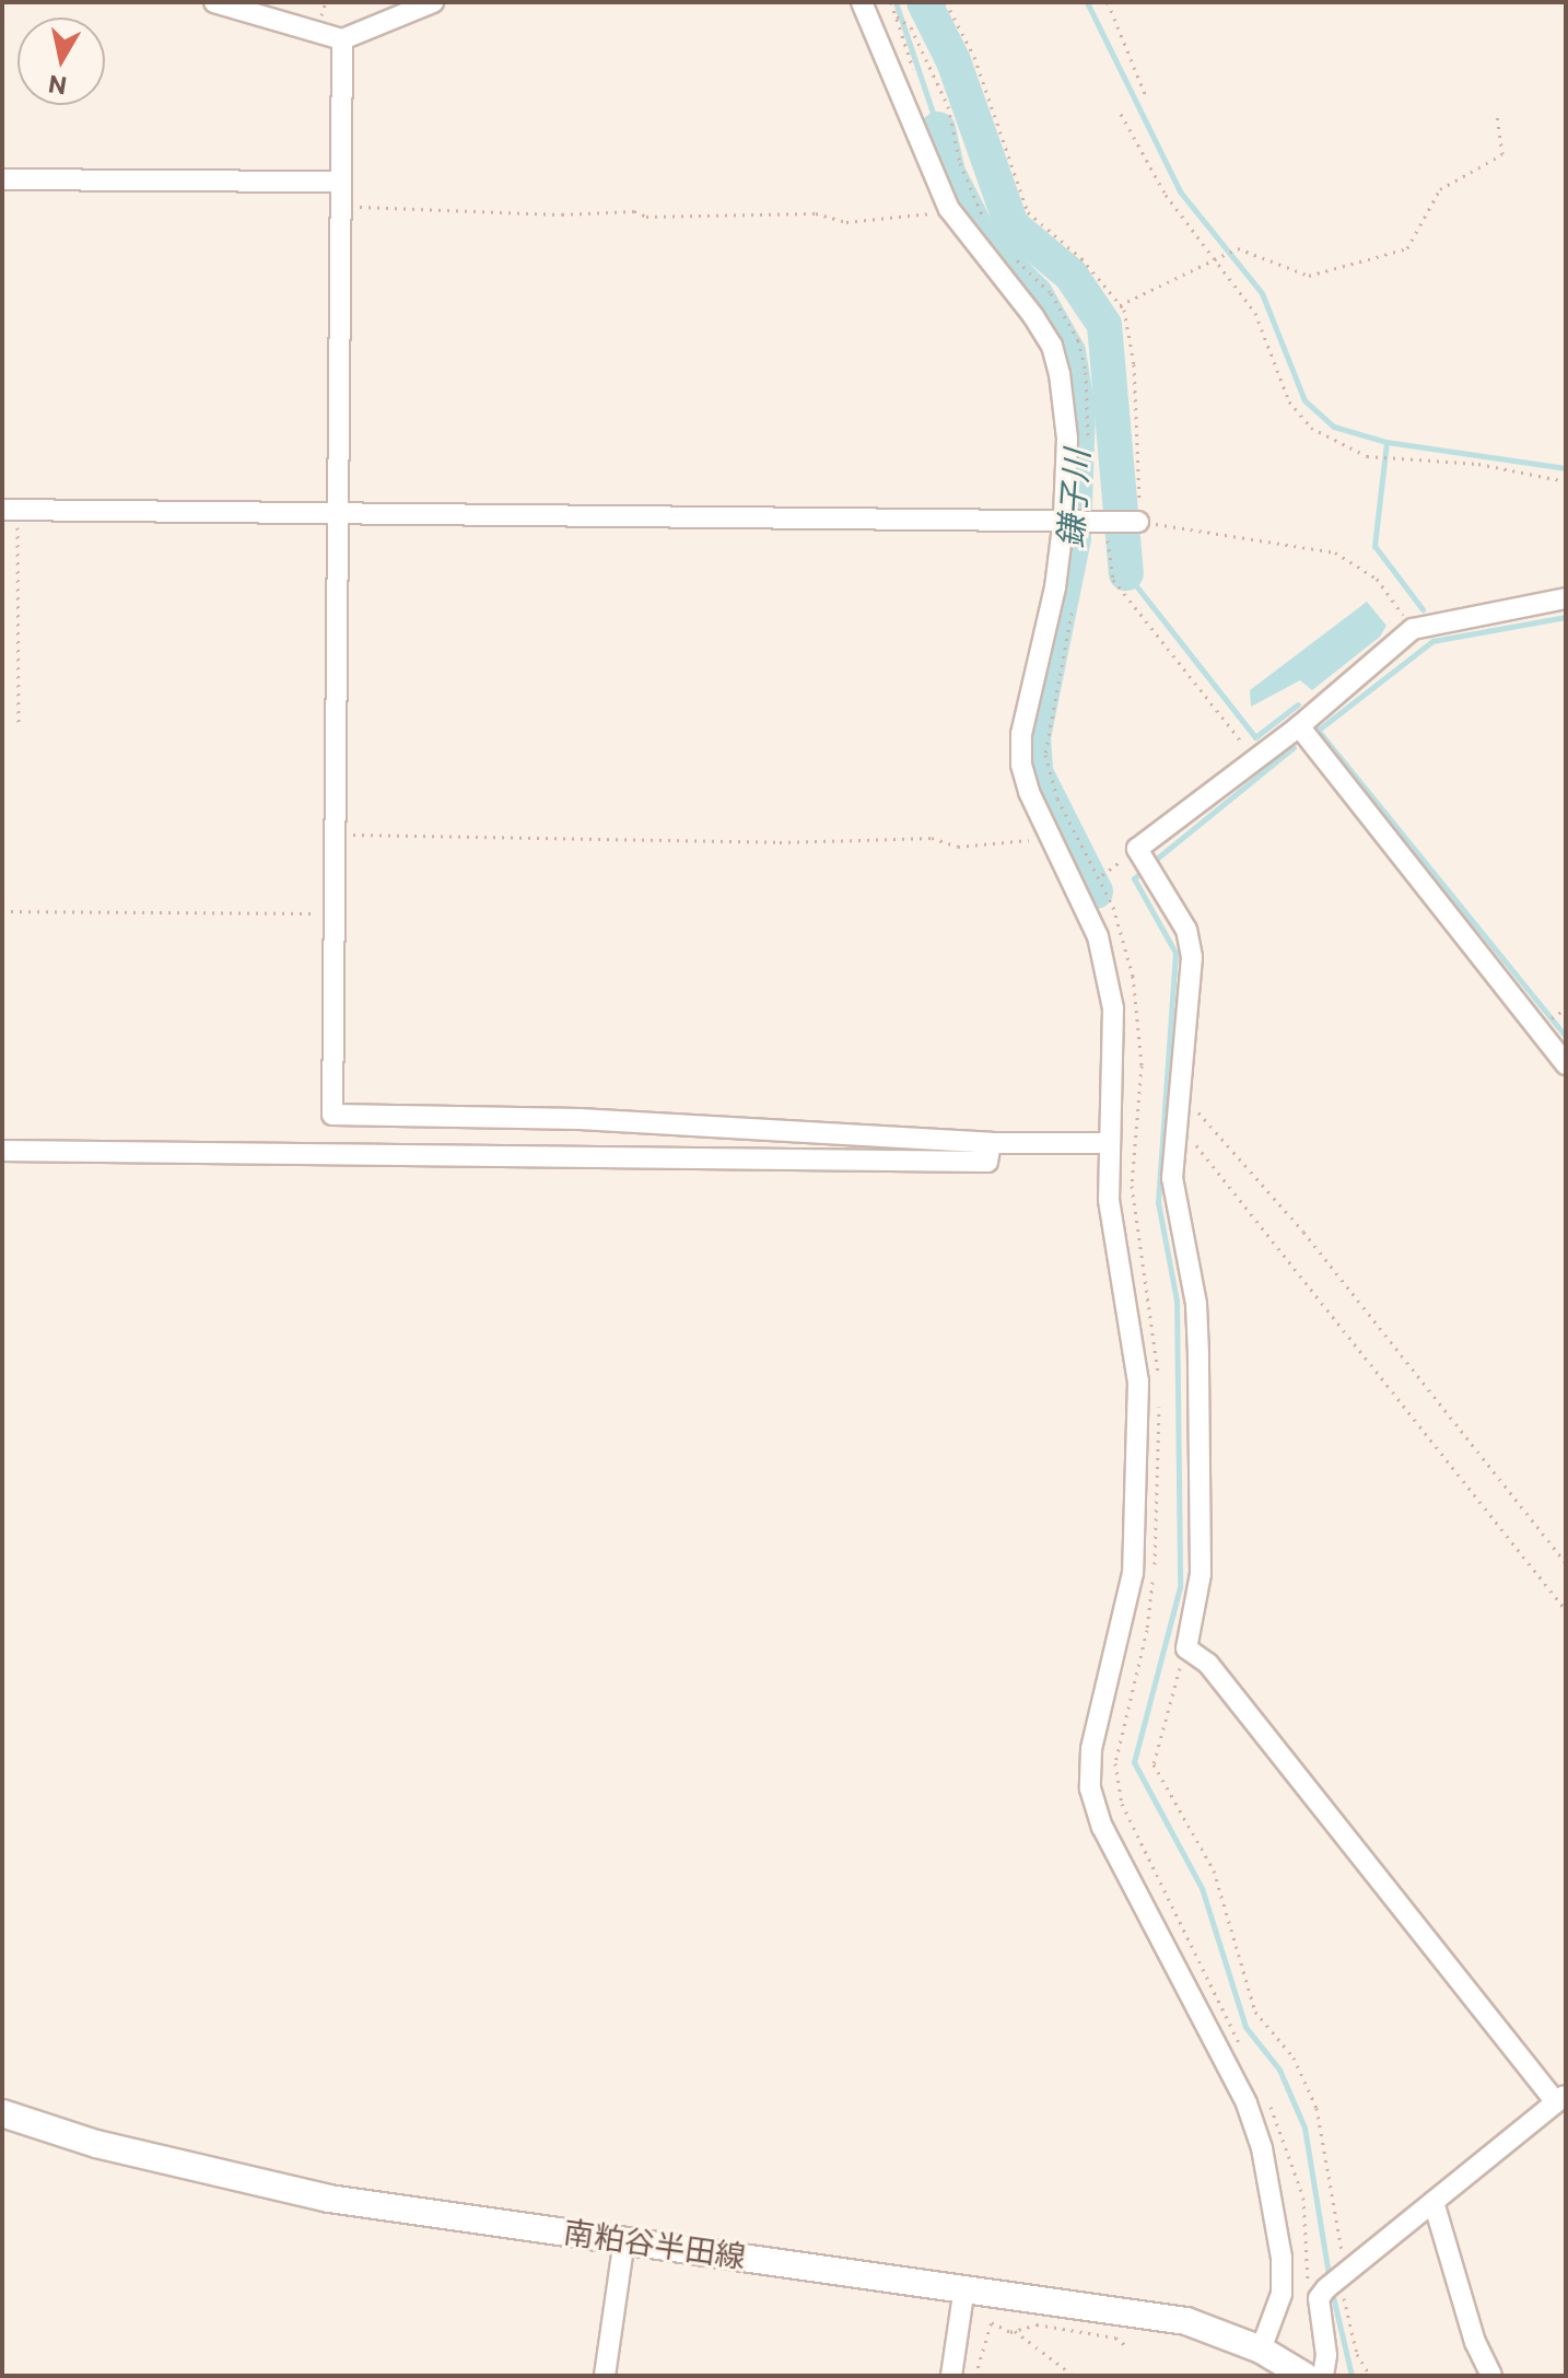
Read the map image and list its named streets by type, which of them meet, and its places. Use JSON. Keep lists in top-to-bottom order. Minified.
{"streets":{"main road":["南粕谷半田線"]},"water":["鎌子川"],"north":"bottom"}
